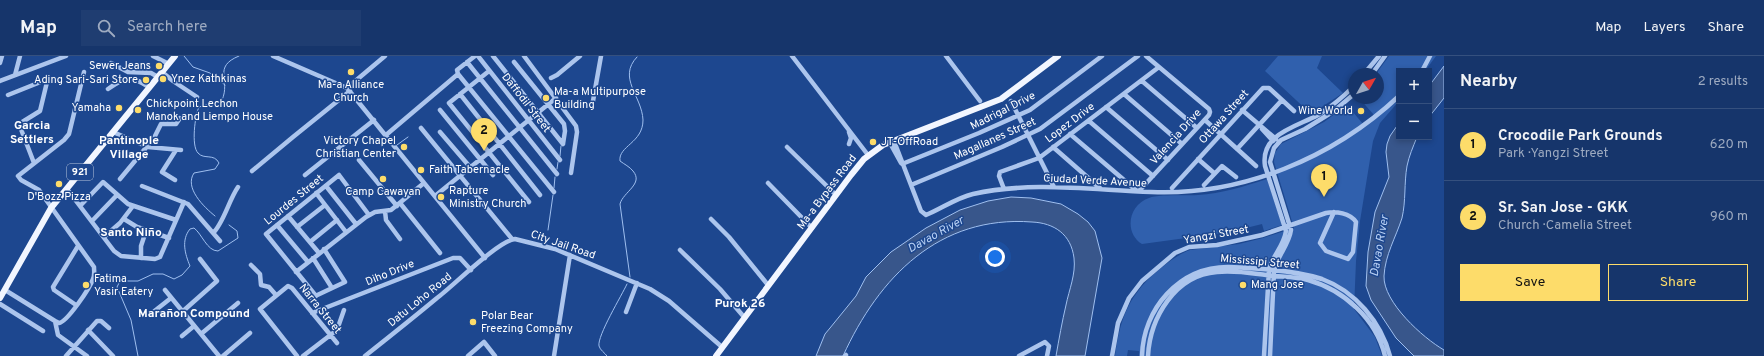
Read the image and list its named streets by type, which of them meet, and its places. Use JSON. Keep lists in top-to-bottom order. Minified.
{"streets":{"main road":["921","Ma-a Bypass Road"],"street":["Daffodil Street","Madrigal Drive","Ottawa Street","Lopez Drive","Valencia Drive","Magallanes Street","Ciudad Verde Avenue","Lourdes Street","Yangzi Street","City Jail Road","Mississipi Street","Diho Drive","Datu Loho Road","Narra Street"]},"crossings":[["Lopez Drive","Valencia Drive"],["Lopez Drive","Ciudad Verde Avenue"],["Valencia Drive","Ciudad Verde Avenue"],["Magallanes Street","Ciudad Verde Avenue"],["Ma-a Bypass Road","City Jail Road"],["Diho Drive","Datu Loho Road"],["Diho Drive","Narra Street"]],"districts":["Garcia Settlers","Pantinople Village","Santo Niño","Purok 26","Marañon Compound"],"water":["Davao River"],"places":["Sewer Jeans","Ma-a Alliance Church","Ynez Kathkinas","Ading Sari-Sari Store","Ma-a Multipurpose Building","Yamaha","Chickpoint Lechon Manok and Liempo House","Wine World","JT-OffRoad","Victory Chapel Christian Center","Faith Tabernacle","Camp Cawayan","D'Bozz Pizza","Rapture Ministry Church","Fatima Yasir Eatery","Mang Jose","Polar Bear Freezing Company"],"north":"top right","page":{"header":"Map","search":"Search here","nav":["Map","Layers","Share"],"heading":["Nearby","2 results"],"map_buttons":["+","−"],"list":[{"mark":"1","name":"Crocodile Park Grounds","note":"Park · Yangzi Street","value":"620 m"},{"mark":"2","name":"Sr. San Jose - GKK","note":"Church · Camelia Street","value":"960 m"}],"pins":["2","1"],"buttons":["Save","Share"]}}
